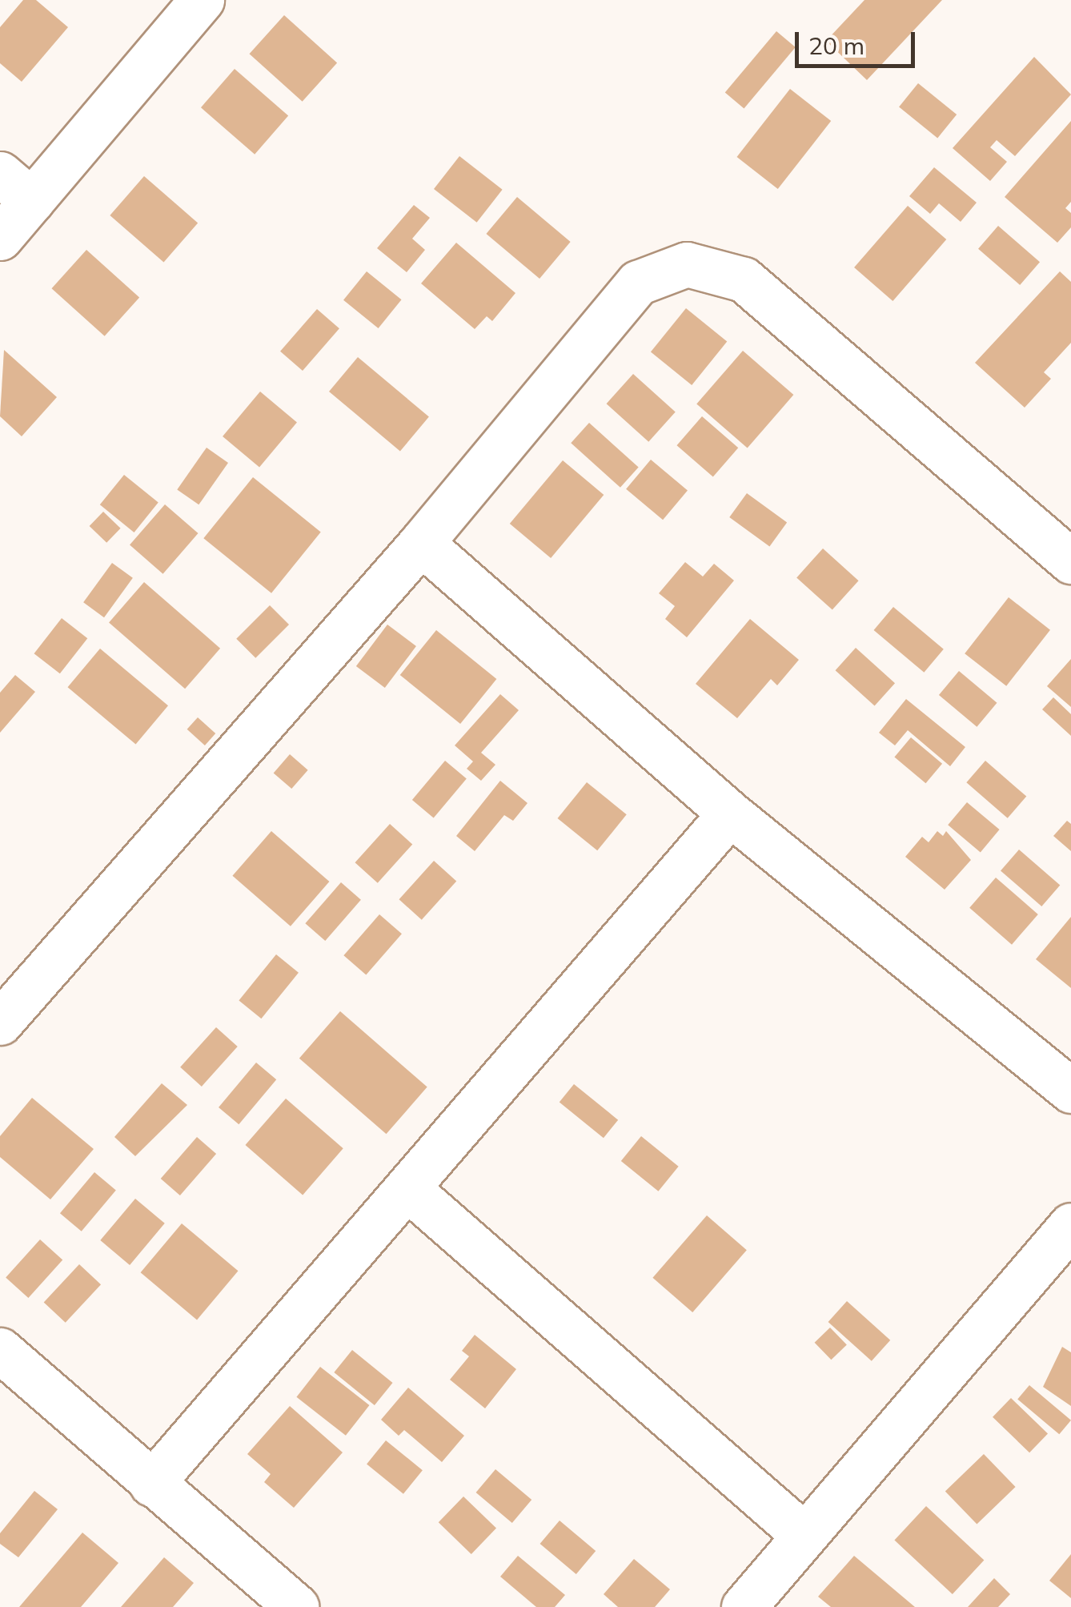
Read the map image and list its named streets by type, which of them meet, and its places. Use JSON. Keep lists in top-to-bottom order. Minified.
{"scale_bar":"20 m"}
